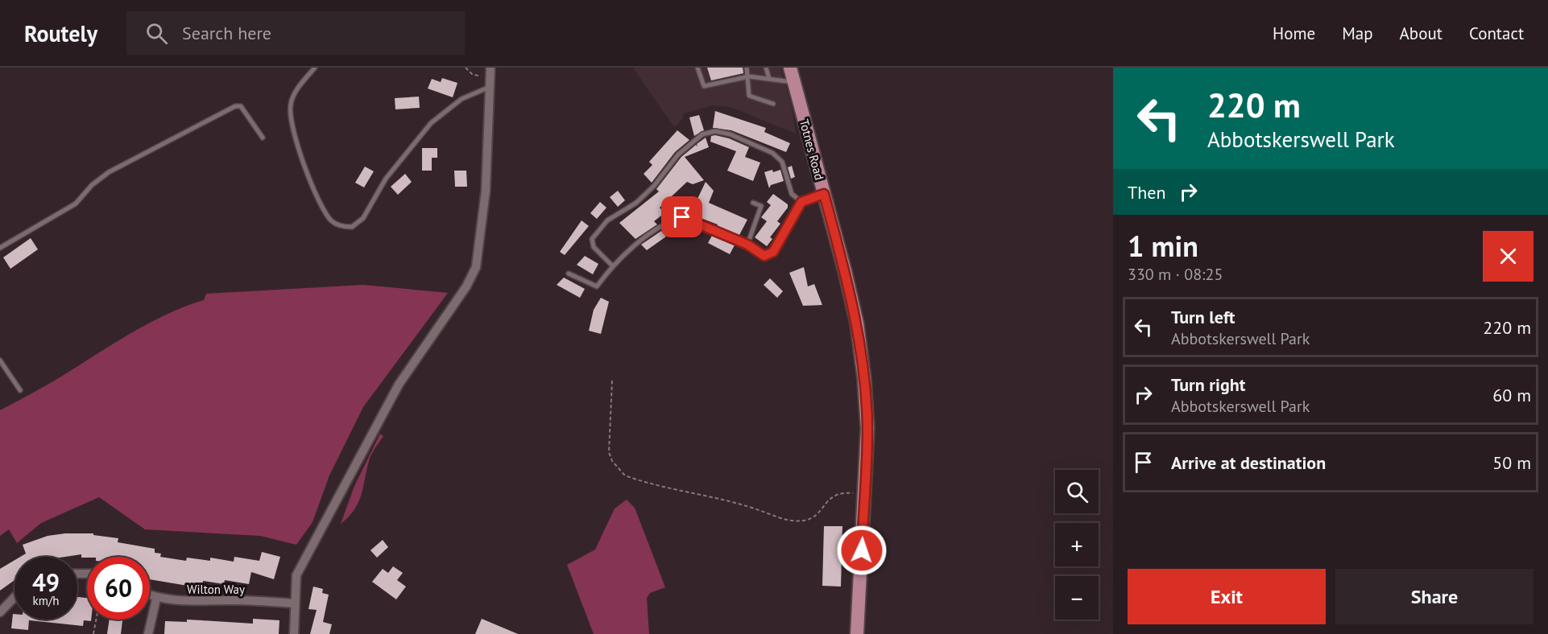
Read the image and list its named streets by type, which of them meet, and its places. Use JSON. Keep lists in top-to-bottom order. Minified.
{"streets":{"main road":["Totnes Road"],"street":["Wilton Way"]},"page":{"header":"Routely","search":"Search here","nav":["Home","Map","About","Contact"],"turn":["220 m","Abbotskerswell Park"],"then":"Then","heading":["1 min","330 m · 08:25"],"list":[{"name":"Turn left","note":"Abbotskerswell Park","value":"220 m"},{"name":"Turn right","note":"Abbotskerswell Park","value":"60 m"},{"name":"Arrive at destination","value":"50 m"}],"map_buttons":["+","−"],"speed":"49 km/h","limit":"60","buttons":["Exit","Share"]}}
